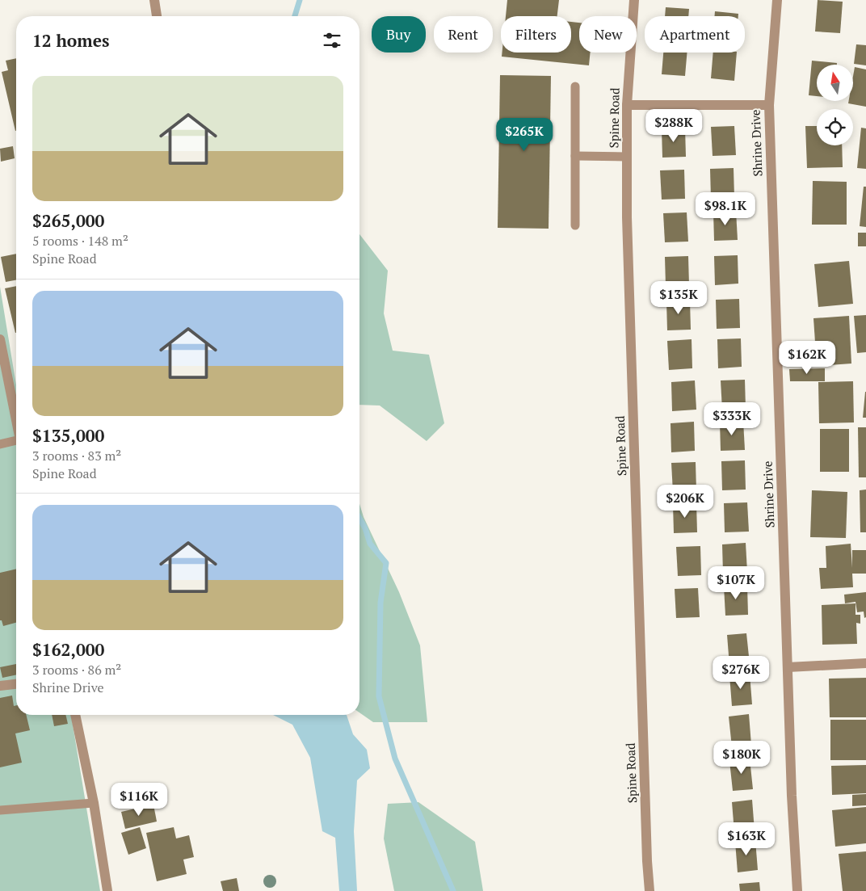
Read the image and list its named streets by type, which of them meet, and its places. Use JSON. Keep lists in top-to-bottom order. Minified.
{"streets":{"street":["Spine Road","Shrine Drive"]},"north":"top","page":{"chip":["Buy","Rent","Filters","New","Apartment"],"heading":"12 homes","list":[{"name":"$265,000","note":"5 rooms · 148 m² · Spine Road"},{"name":"$135,000","note":"3 rooms · 83 m² · Spine Road"},{"name":"$162,000","note":"3 rooms · 86 m² · Shrine Drive"}],"price":["$288K","$265K","$98.1K","$135K","$162K","$333K","$206K","$107K","$276K","$180K","$116K","$163K"]}}
